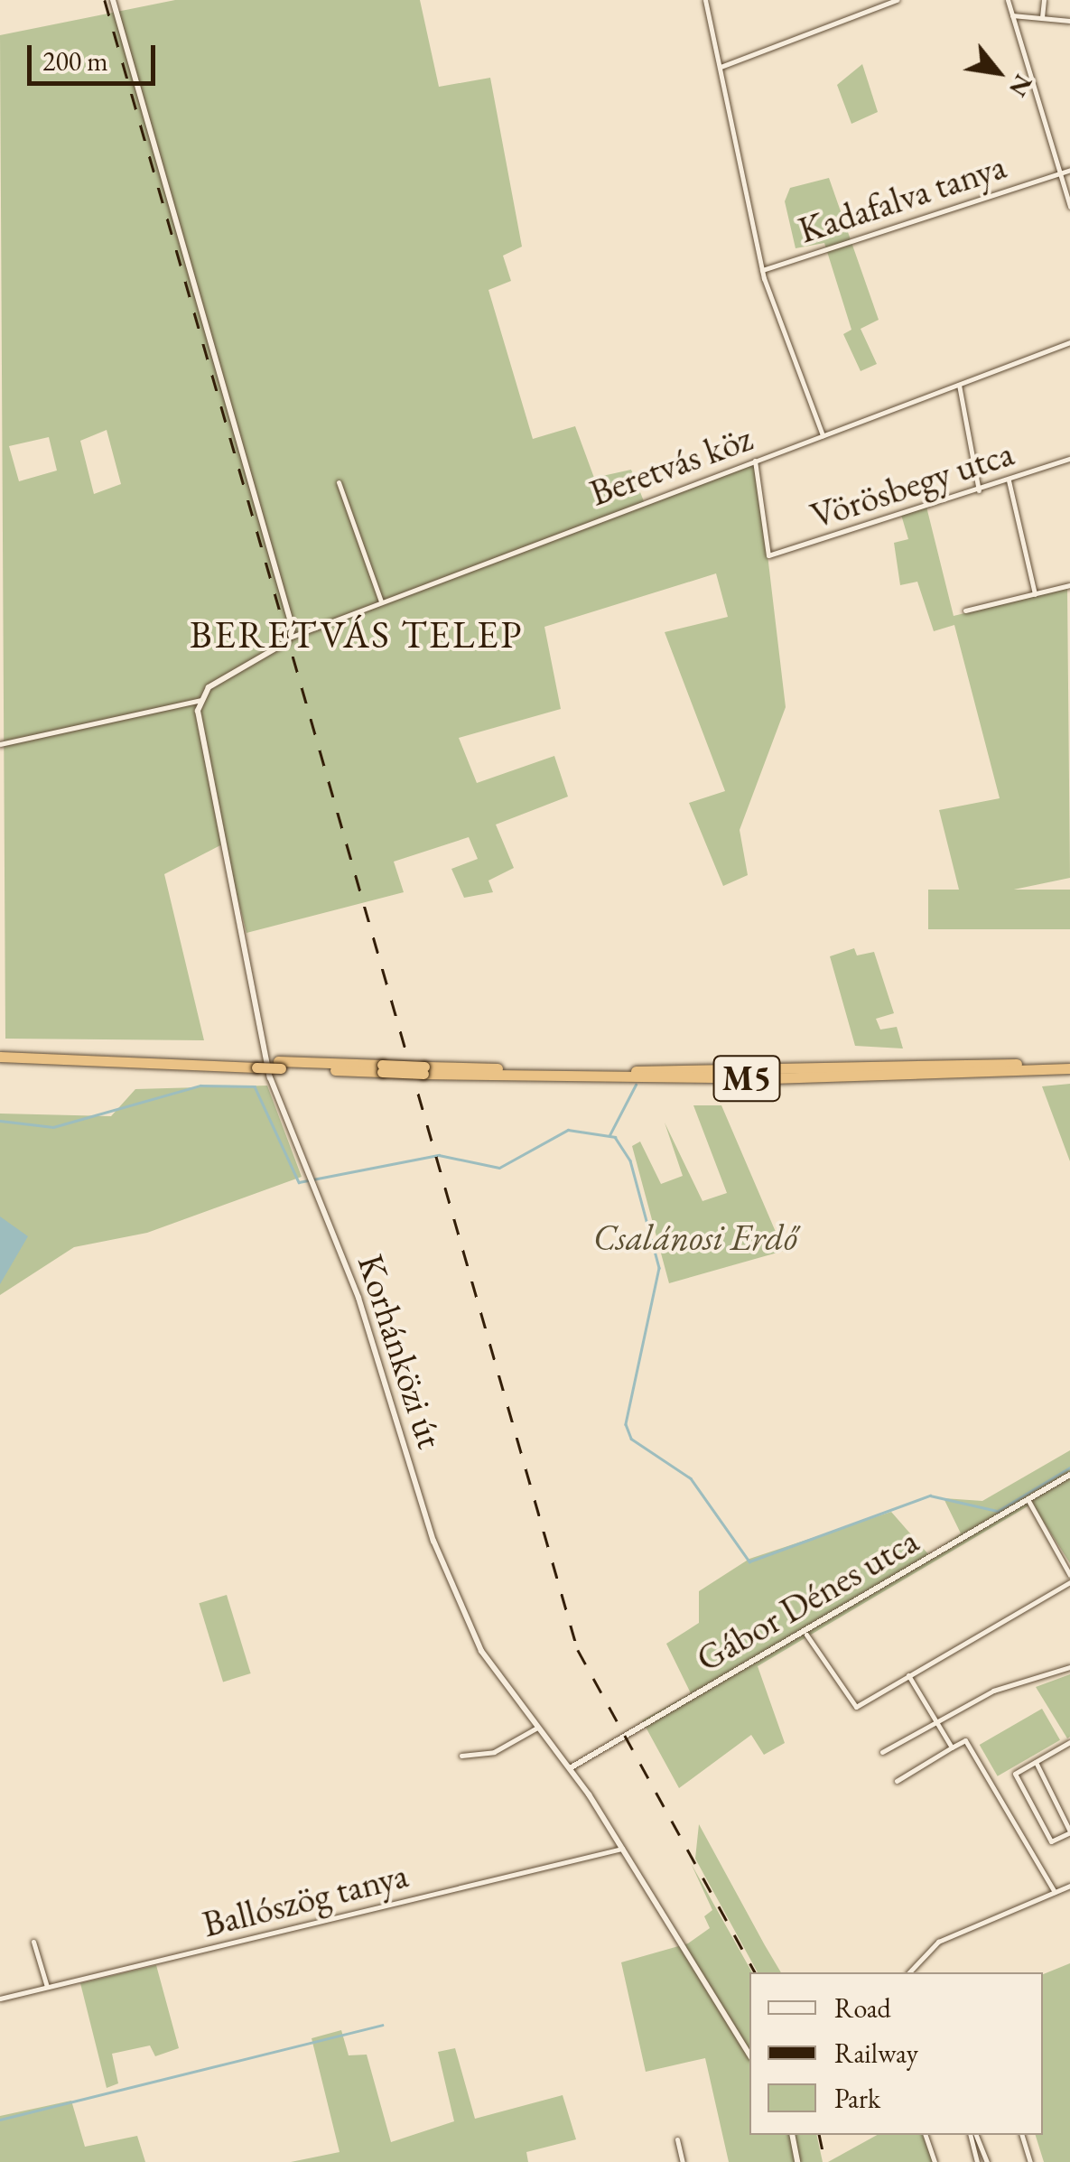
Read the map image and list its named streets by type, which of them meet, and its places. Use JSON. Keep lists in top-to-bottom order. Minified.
{"streets":{"highway":["M5"],"street":["Kadafalva tanya","Beretvás köz","Vörösbegy utca","Korhánközi út","Gábor Dénes utca","Ballószög tanya"]},"crossings":[["Kadafalva tanya","Beretvás köz"],["Beretvás köz","Vörösbegy utca"],["Korhánközi út","Gábor Dénes utca"],["Korhánközi út","Ballószög tanya"]],"districts":["BERETVÁS TELEP"],"parks":["Csalánosi Erdő"],"legend":["Road","Railway","Park"],"scale_bar":"200 m","north":"bottom right"}
